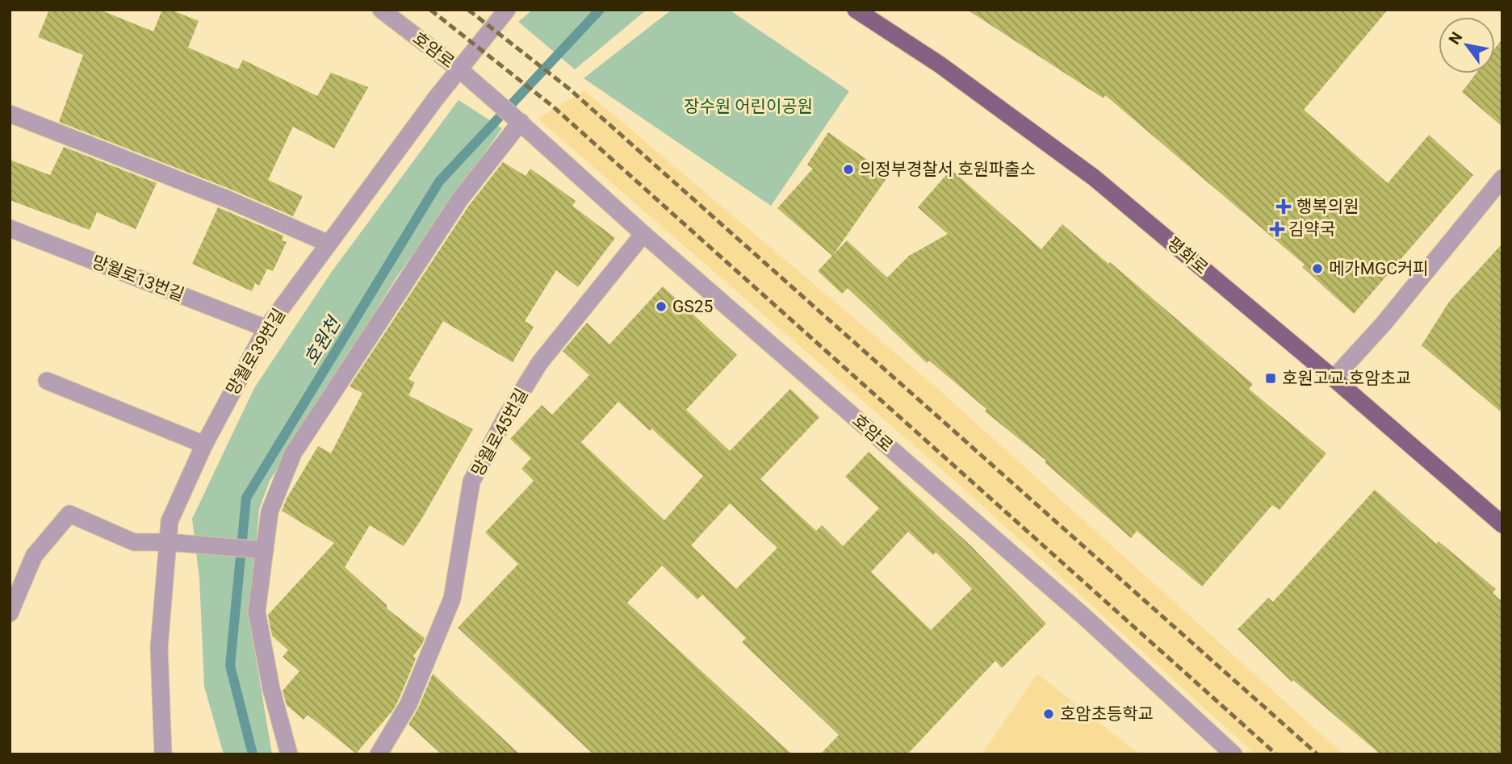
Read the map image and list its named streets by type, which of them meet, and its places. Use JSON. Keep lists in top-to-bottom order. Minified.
{"streets":{"main road":["평화로"],"street":["호암로","망월로13번길","망월로39번길","망월로45번길"]},"crossings":[["호암로","망월로39번길"],["호암로","망월로45번길"],["망월로13번길","망월로39번길"]],"water":["호원천"],"parks":["장수원 어린이공원"],"places":{"other":["의정부경찰서 호원파출소","메가MGC커피","GS25","호암초등학교"],"health":["행복의원","김약국"],"transit":["호원고교.호암초교"]},"north":"top left"}
